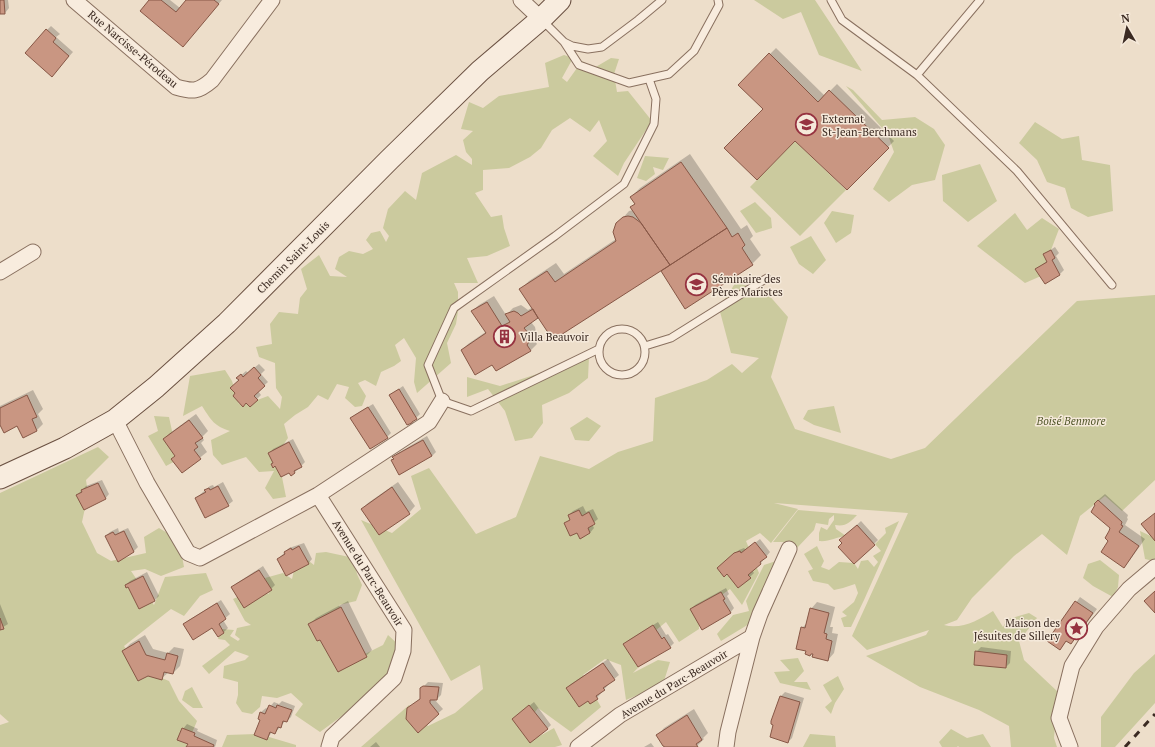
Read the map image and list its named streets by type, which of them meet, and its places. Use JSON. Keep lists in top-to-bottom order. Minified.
{"streets":{"street":["Rue Narcisse-Pérodeau","Chemin Saint-Louis","Avenue du Parc-Beauvoir"]},"parks":["Boisé Benmore"],"places":{"school or university":["Externat St-Jean-Berchmans","Séminaire des Pères Maristes"],"building":["Villa Beauvoir"],"place":["Maison des Jésuites de Sillery"]},"north":"top"}
